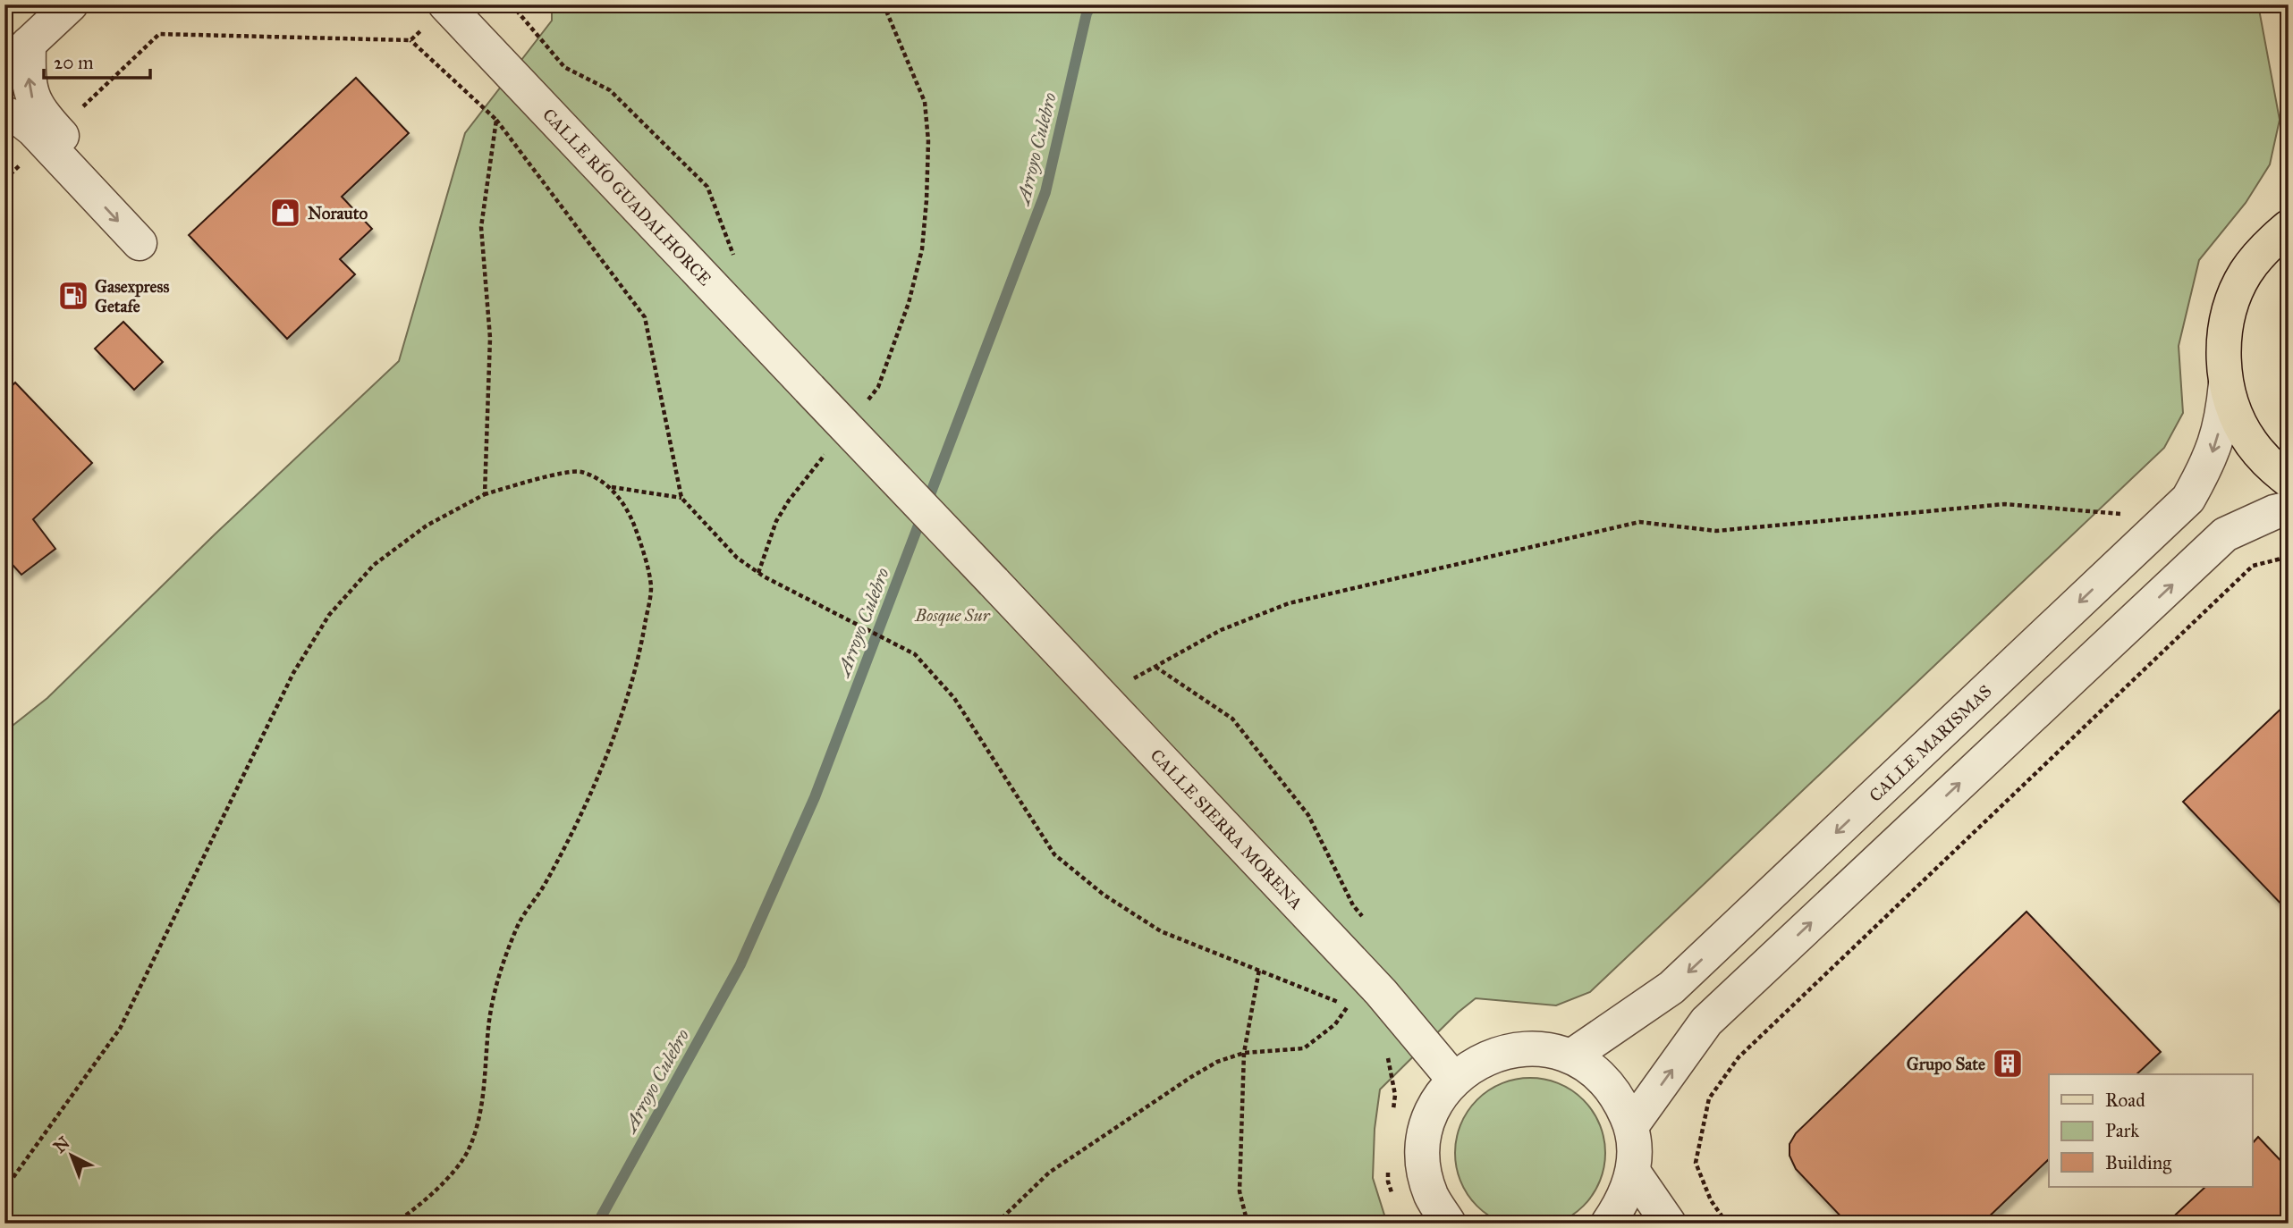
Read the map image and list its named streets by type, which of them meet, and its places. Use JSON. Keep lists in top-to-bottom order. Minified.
{"streets":{"street":["CALLE RÍO GUADALHORCE","CALLE MARISMAS","CALLE SIERRA MORENA"]},"crossings":[["CALLE RÍO GUADALHORCE","CALLE SIERRA MORENA"]],"water":["Arroyo Culebro"],"parks":["Bosque Sur"],"places":{"shop":["Norauto"],"fuel station":["Gasexpress Getafe"],"building":["Grupo Sate"]},"legend":["Road","Park","Building"],"scale_bar":"20 m","north":"top left"}
